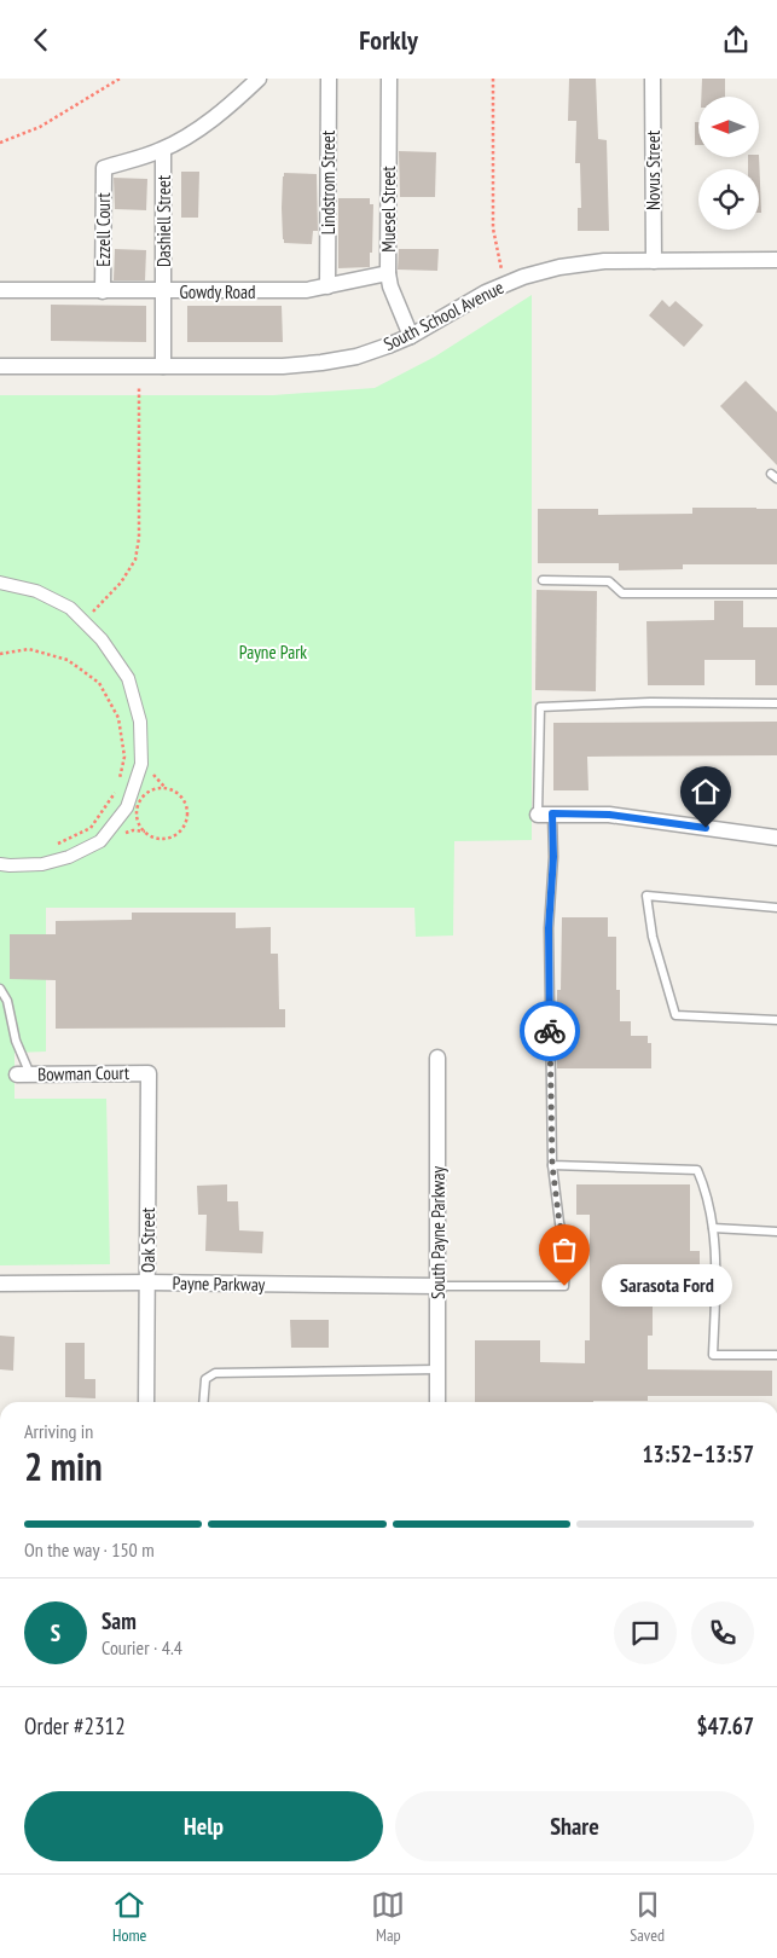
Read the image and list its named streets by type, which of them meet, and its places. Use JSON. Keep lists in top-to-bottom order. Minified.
{"streets":{"street":["Novus Street","Lindstrom Street","Muesel Street","Dashiell Street","Ezzell Court","Gowdy Road","South School Avenue","Bowman Court","South Payne Parkway","Oak Street","Payne Parkway"]},"crossings":[["Novus Street","South School Avenue"],["Lindstrom Street","Gowdy Road"],["Muesel Street","Gowdy Road"],["Muesel Street","South School Avenue"],["Dashiell Street","Ezzell Court"],["Dashiell Street","Gowdy Road"],["Dashiell Street","South School Avenue"],["Ezzell Court","Gowdy Road"],["Bowman Court","Oak Street"],["South Payne Parkway","Payne Parkway"],["Oak Street","Payne Parkway"]],"parks":["Payne Park"],"places":["Sarasota Ford"],"north":"left","page":{"header":"Forkly","bubble":"Sarasota Ford","heading":["2 min","Arriving in","13:52–13:57"],"panel":["Sam","Courier · 4.4","Order #2312","$47.67"],"bar":"On the way · 150 m","round":"S","buttons":["Help","Share"],"tabs":["Home","Map","Saved"]}}
